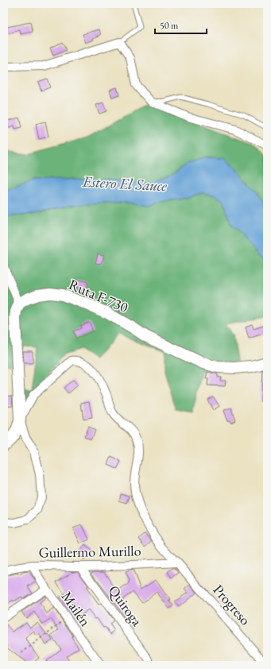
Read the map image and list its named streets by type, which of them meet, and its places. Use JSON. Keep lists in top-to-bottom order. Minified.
{"streets":{"street":["Ruta F-730","Guillermo Murillo","Progreso","Quiroga","Mailén"]},"crossings":[["Guillermo Murillo","Progreso"],["Guillermo Murillo","Quiroga"],["Guillermo Murillo","Mailén"]],"water":["Estero El Sauce"],"scale_bar":"50 m"}
